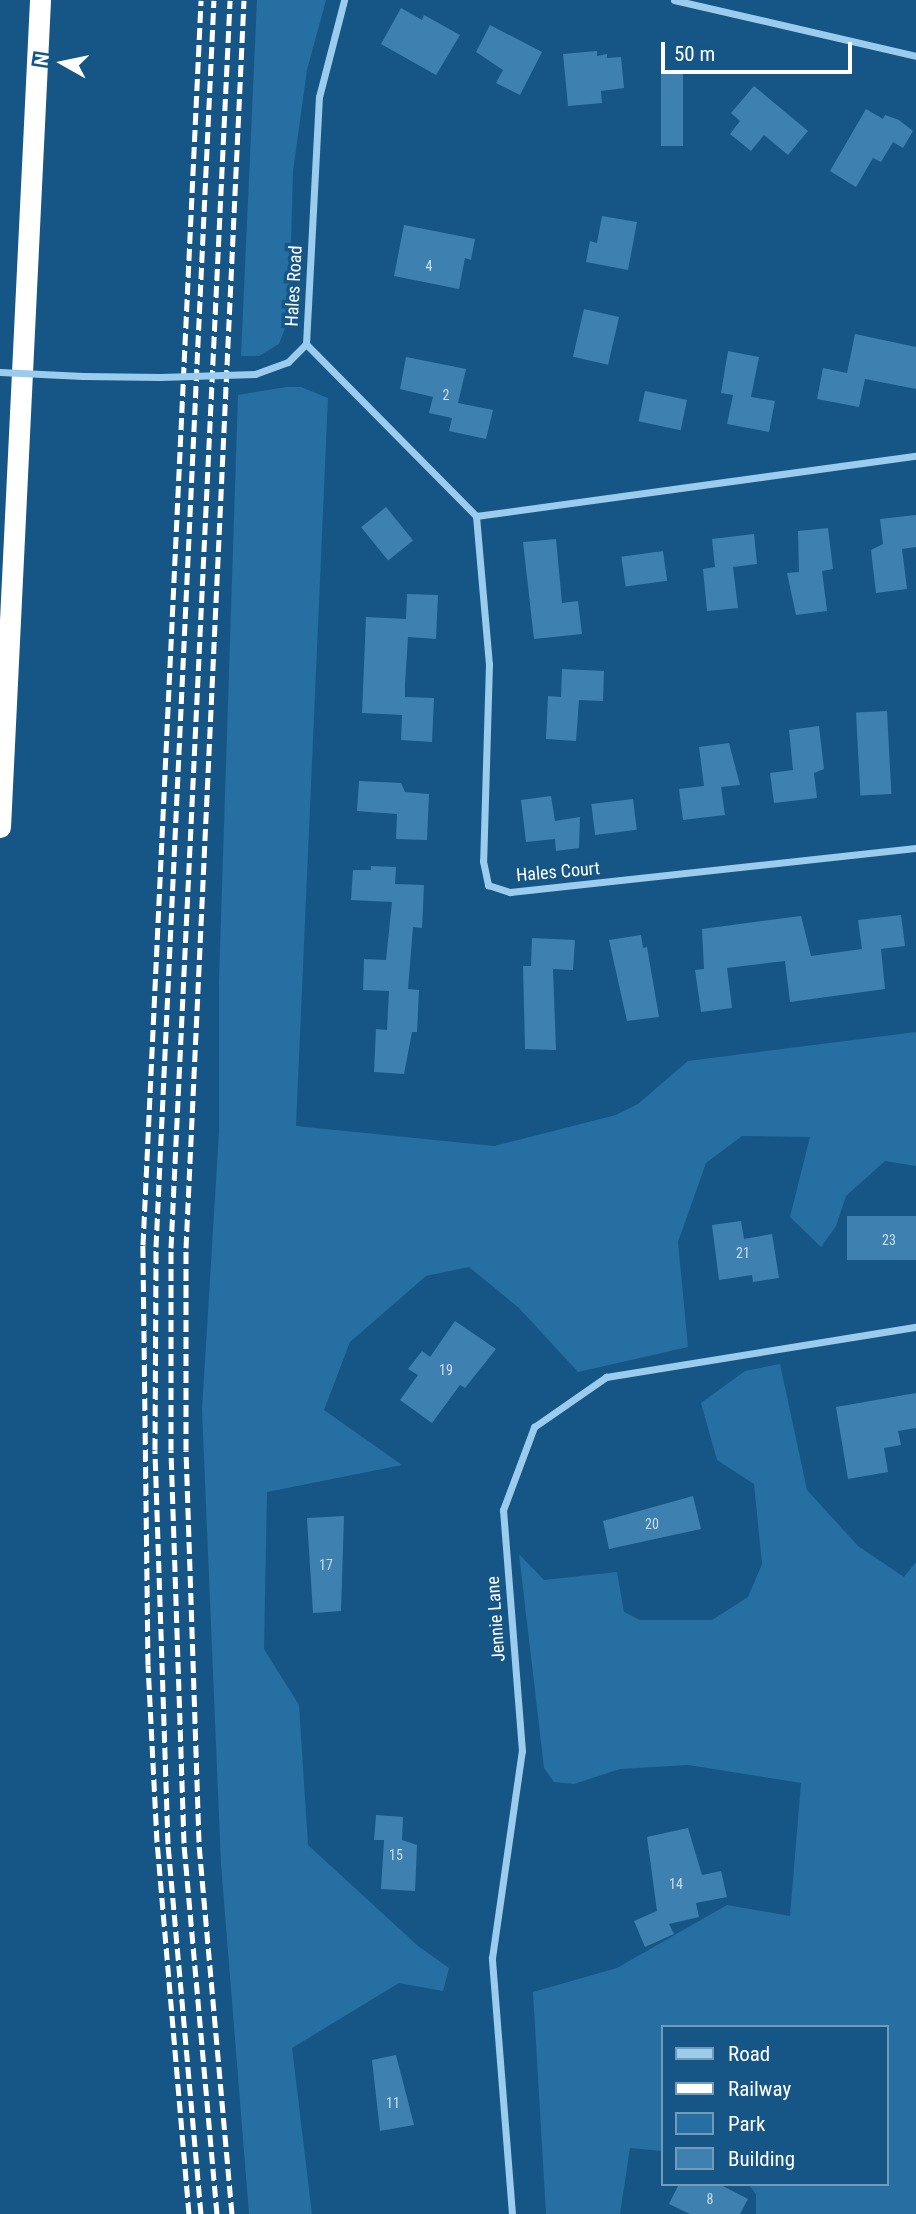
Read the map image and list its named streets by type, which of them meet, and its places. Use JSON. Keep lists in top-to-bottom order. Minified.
{"streets":{"street":["Hales Road","Hales Court","Jennie Lane"]},"house_numbers":["4","2","23","21","19","20","17","15","14","11","8"],"legend":["Road","Railway","Park","Building"],"scale_bar":"50 m","north":"left"}
